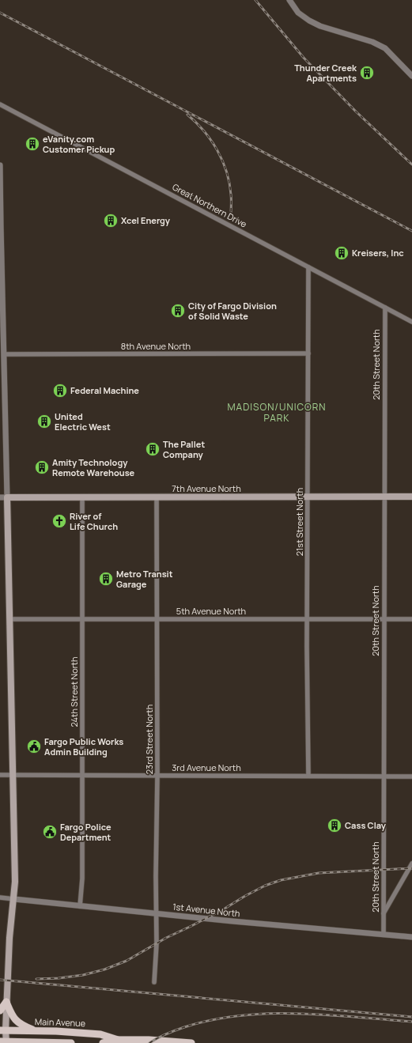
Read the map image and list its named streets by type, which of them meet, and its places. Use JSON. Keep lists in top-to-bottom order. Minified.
{"streets":{"main road":["7th Avenue North","Main Avenue"],"street":["Great Northern Drive","8th Avenue North","20th Street North","21st Street North","5th Avenue North","24th Street North","23rd Street North","3rd Avenue North","1st Avenue North"]},"crossings":[["Great Northern Drive","20th Street North"],["Great Northern Drive","21st Street North"],["8th Avenue North","21st Street North"],["20th Street North","7th Avenue North"],["20th Street North","5th Avenue North"],["20th Street North","3rd Avenue North"],["20th Street North","1st Avenue North"],["7th Avenue North","21st Street North"],["7th Avenue North","24th Street North"],["7th Avenue North","23rd Street North"],["21st Street North","5th Avenue North"],["21st Street North","3rd Avenue North"],["5th Avenue North","24th Street North"],["5th Avenue North","23rd Street North"],["24th Street North","3rd Avenue North"],["24th Street North","1st Avenue North"],["23rd Street North","3rd Avenue North"],["23rd Street North","1st Avenue North"]],"districts":["MADISON/UNICORN PARK"],"places":{"building":["Thunder Creek Apartments","eVanity.com Customer Pickup","Xcel Energy","Kreisers, Inc","City of Fargo Division of Solid Waste","Federal Machine","United Electric West","The Pallet Company","Amity Technology Remote Warehouse","Metro Transit Garage","Cass Clay"],"church":["River of Life Church"],"public building":["Fargo Public Works Admin Building","Fargo Police Department"]}}
